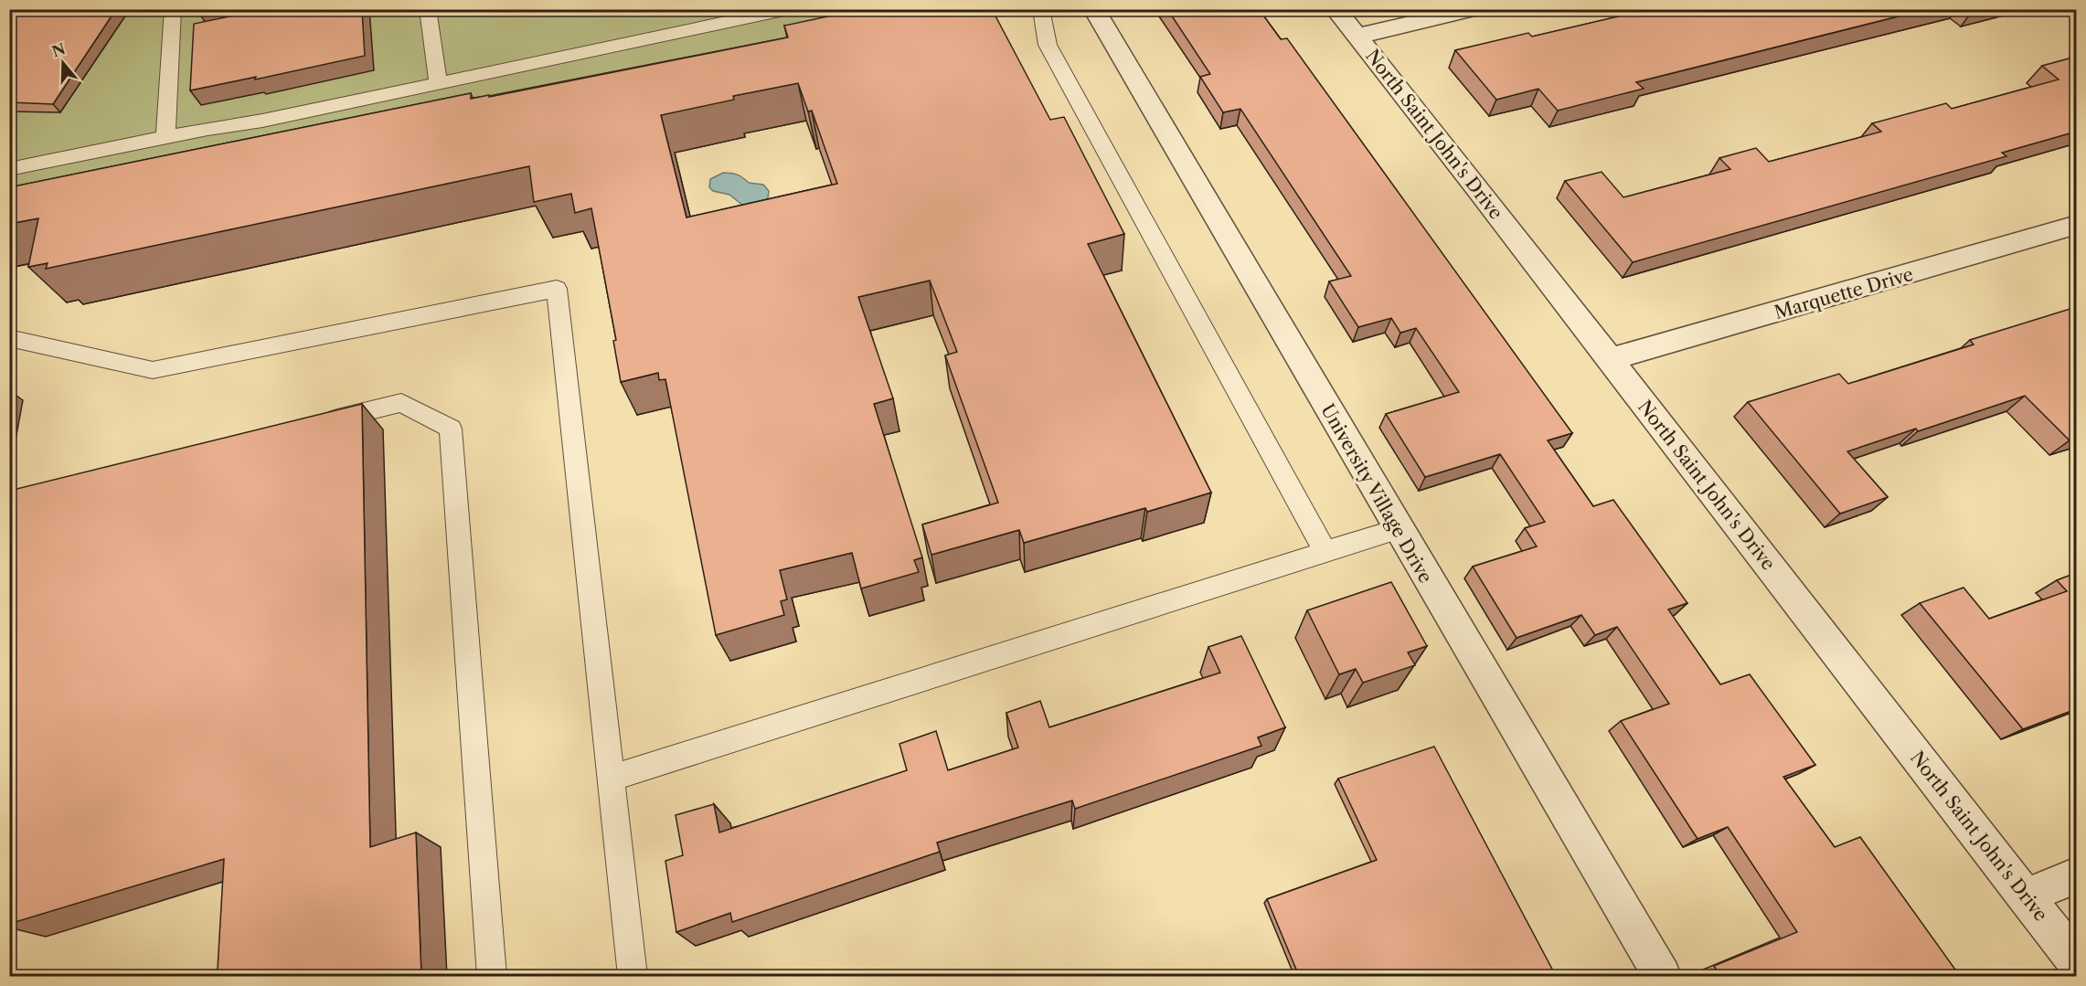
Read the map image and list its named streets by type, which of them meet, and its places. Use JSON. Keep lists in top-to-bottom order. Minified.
{"streets":{"street":["North Saint John's Drive","Marquette Drive","University Village Drive"]},"crossings":[["North Saint John's Drive","Marquette Drive"]],"north":"top"}
